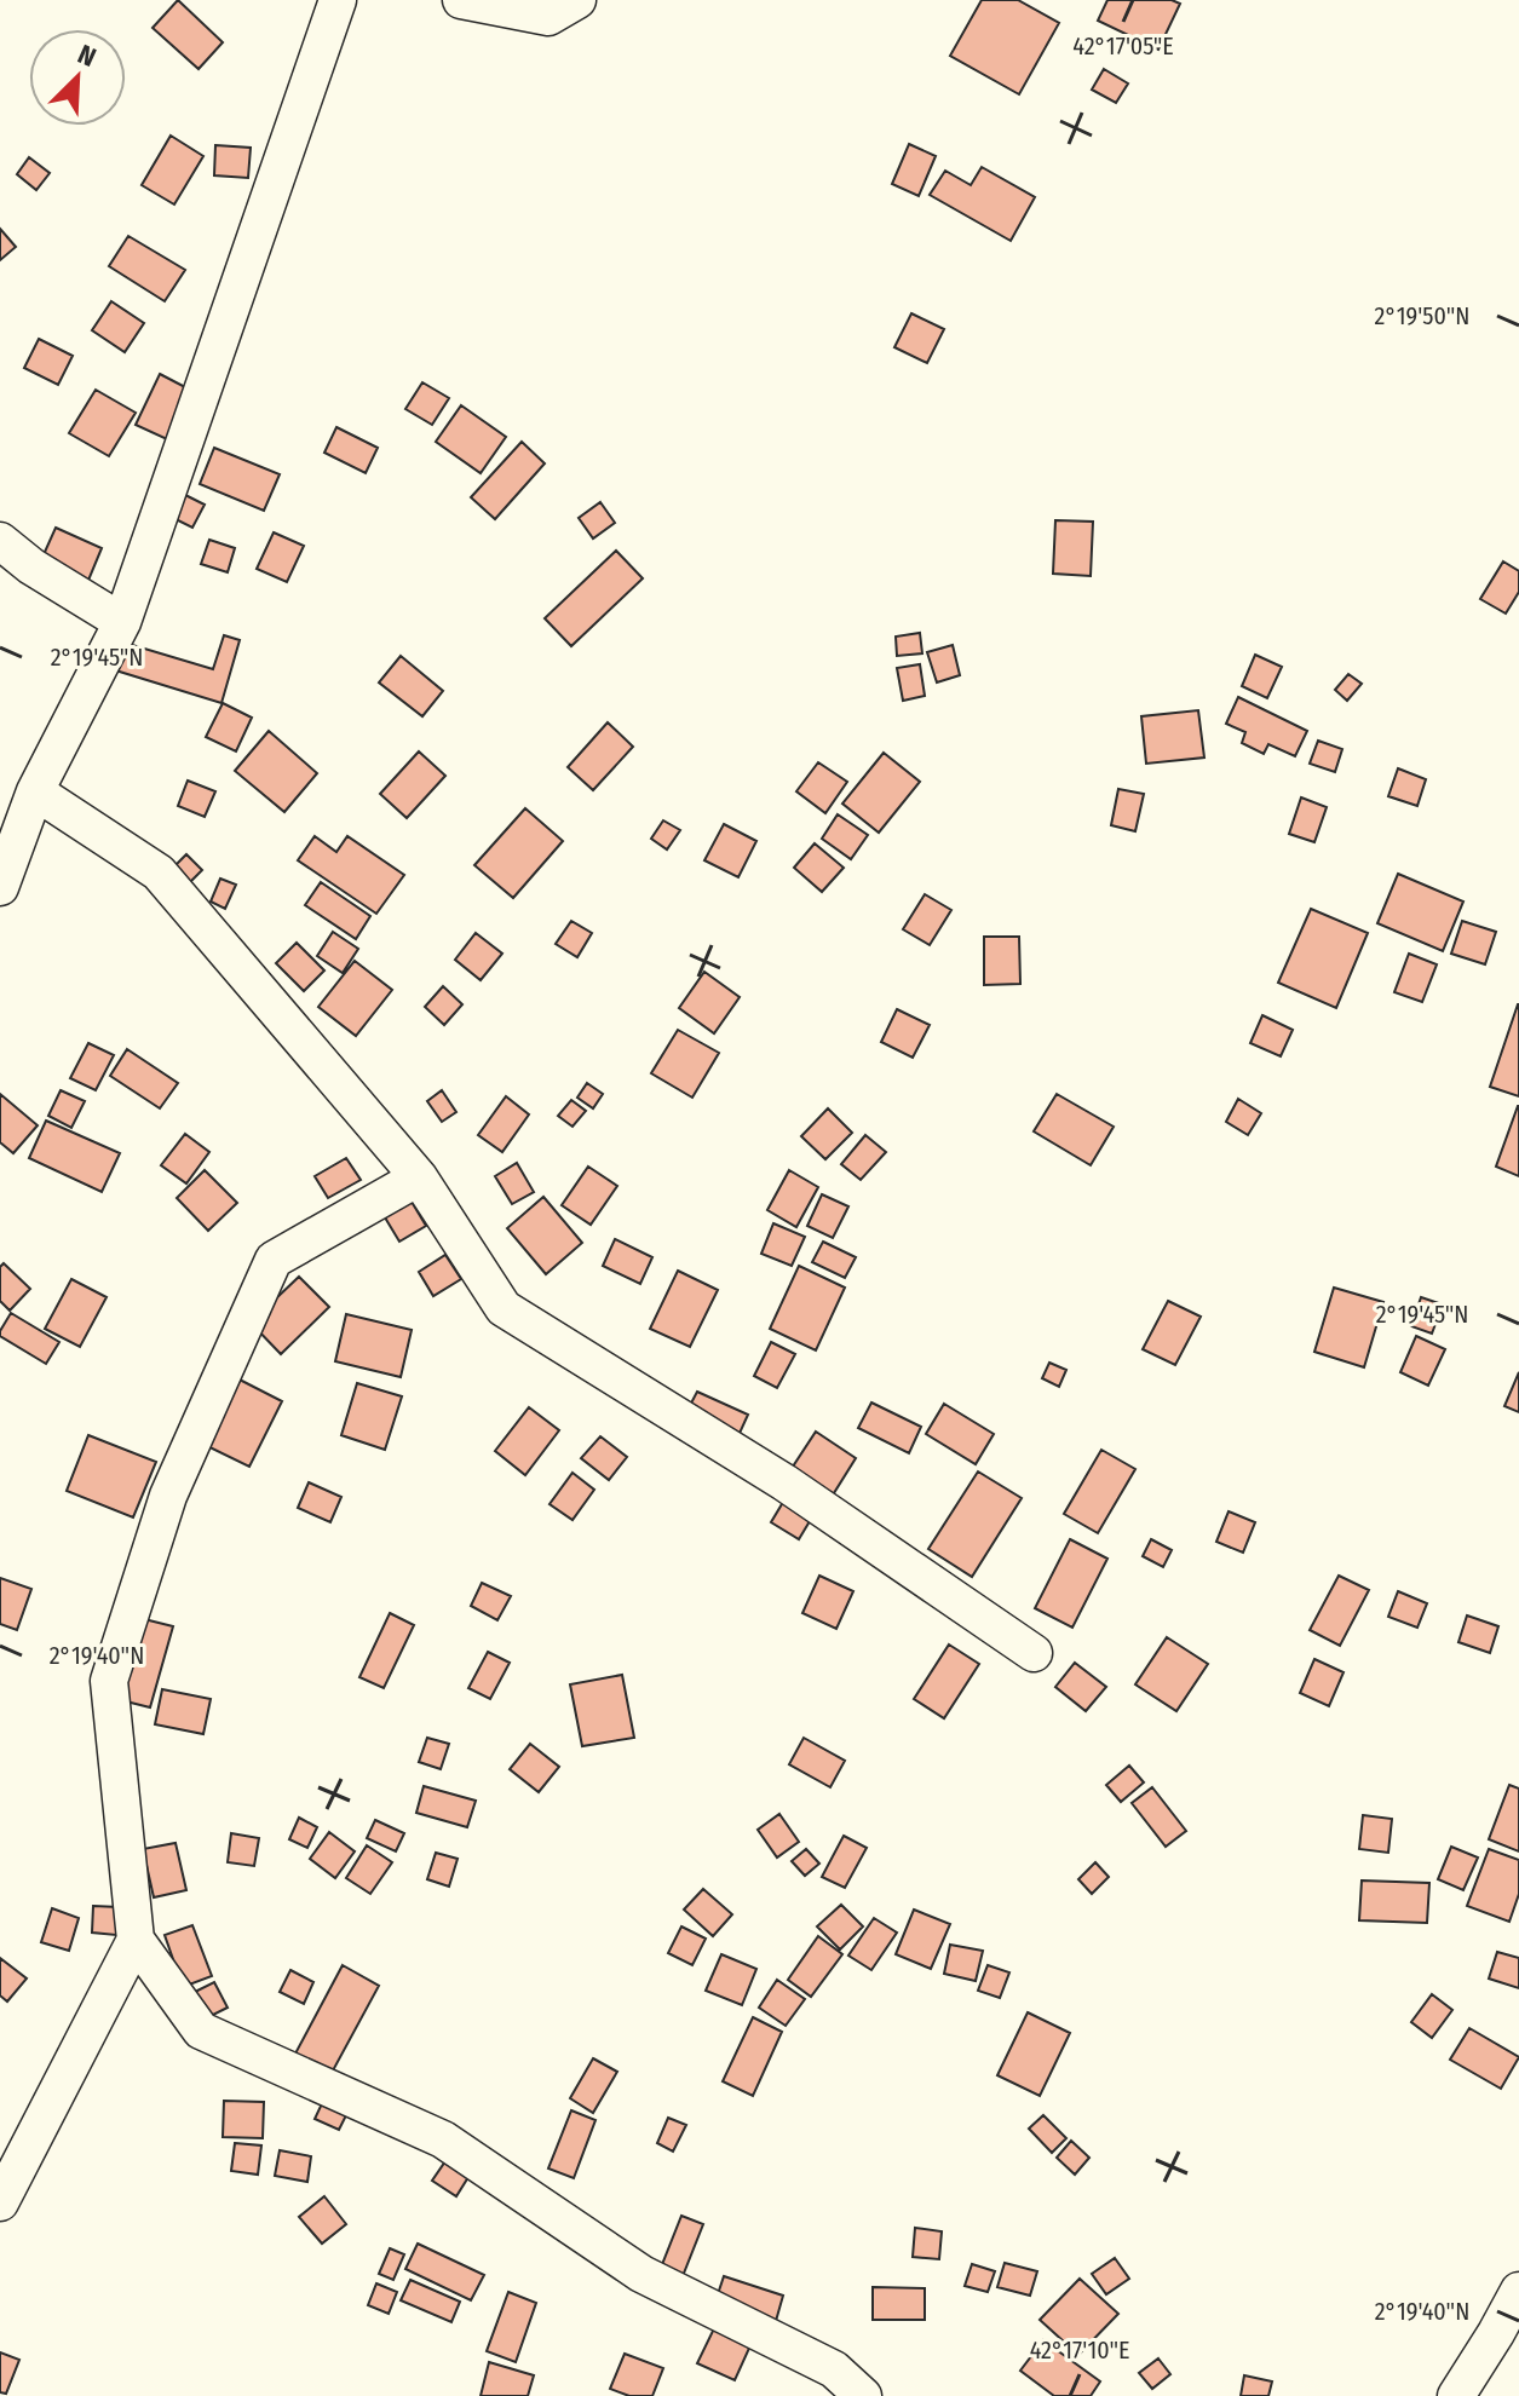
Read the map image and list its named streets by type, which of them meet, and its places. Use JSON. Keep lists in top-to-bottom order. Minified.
{"north":"top right","coordinates":["42°17'05\"E","2°19'50\"N","2°19'45\"N","2°19'40\"N","42°17'10\"E"]}
